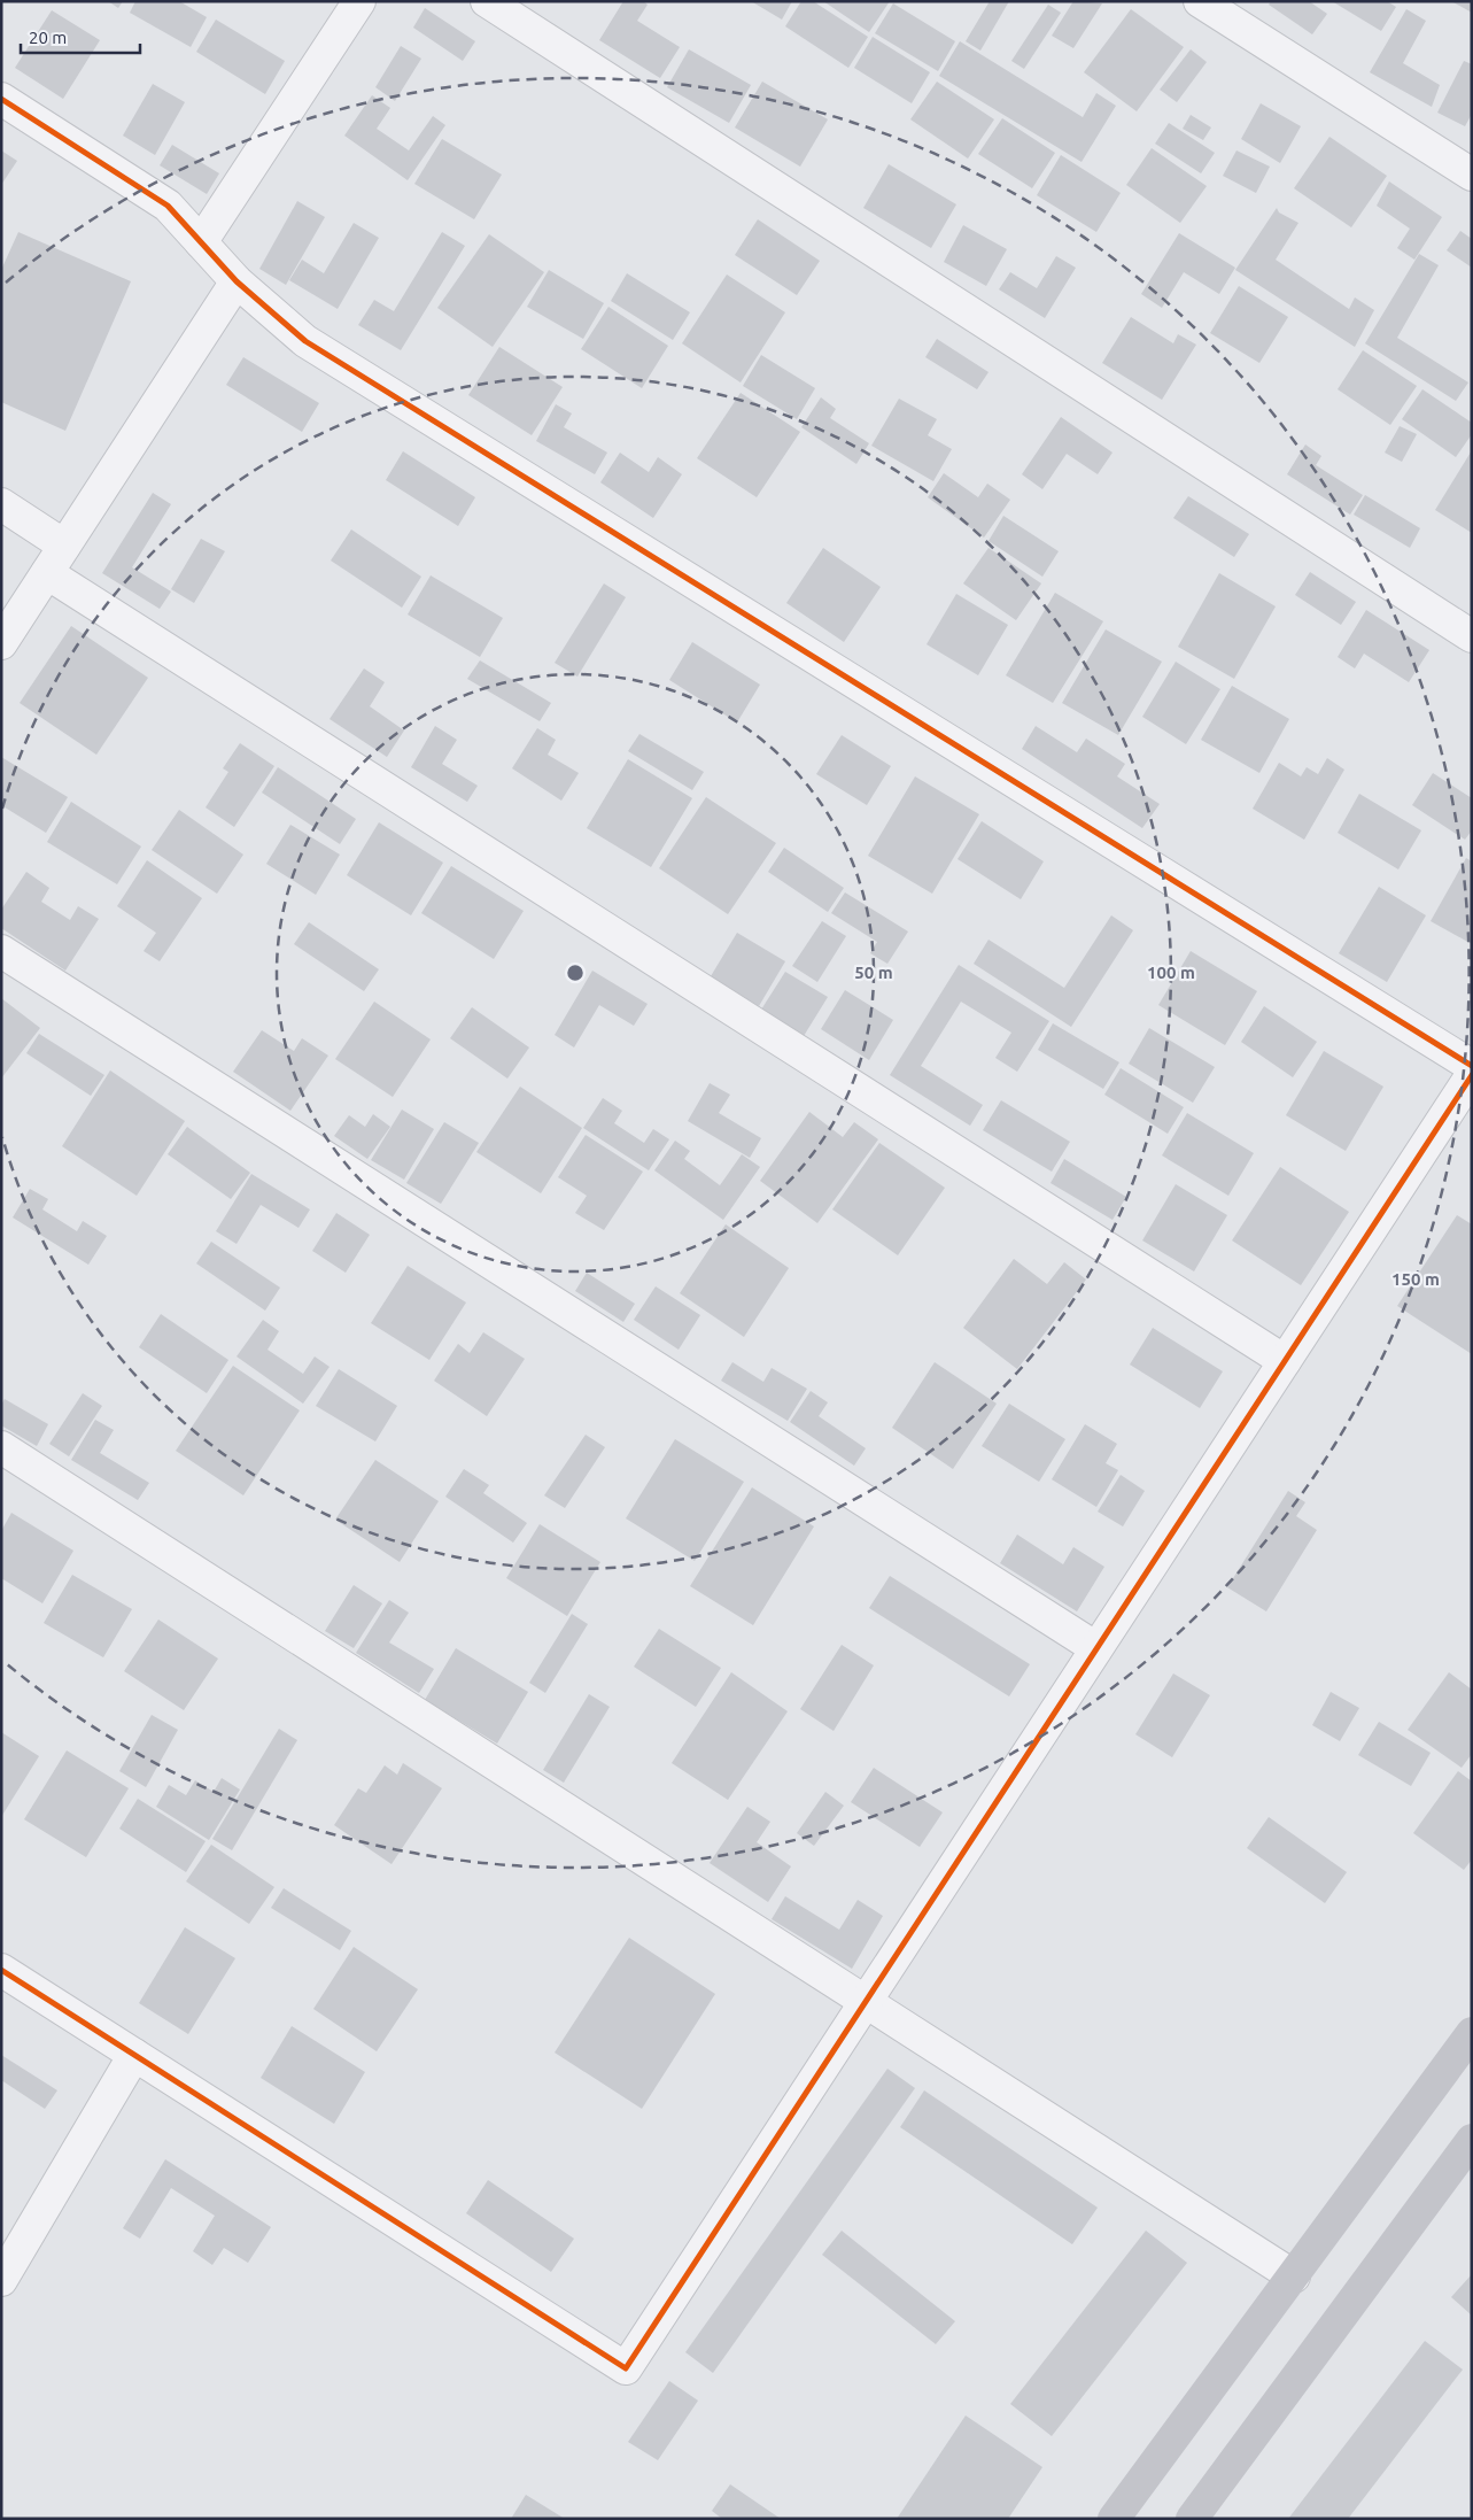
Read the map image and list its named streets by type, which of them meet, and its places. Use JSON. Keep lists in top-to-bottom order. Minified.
{"scale_bar":"20 m","rings":["50 m","100 m","150 m"]}
